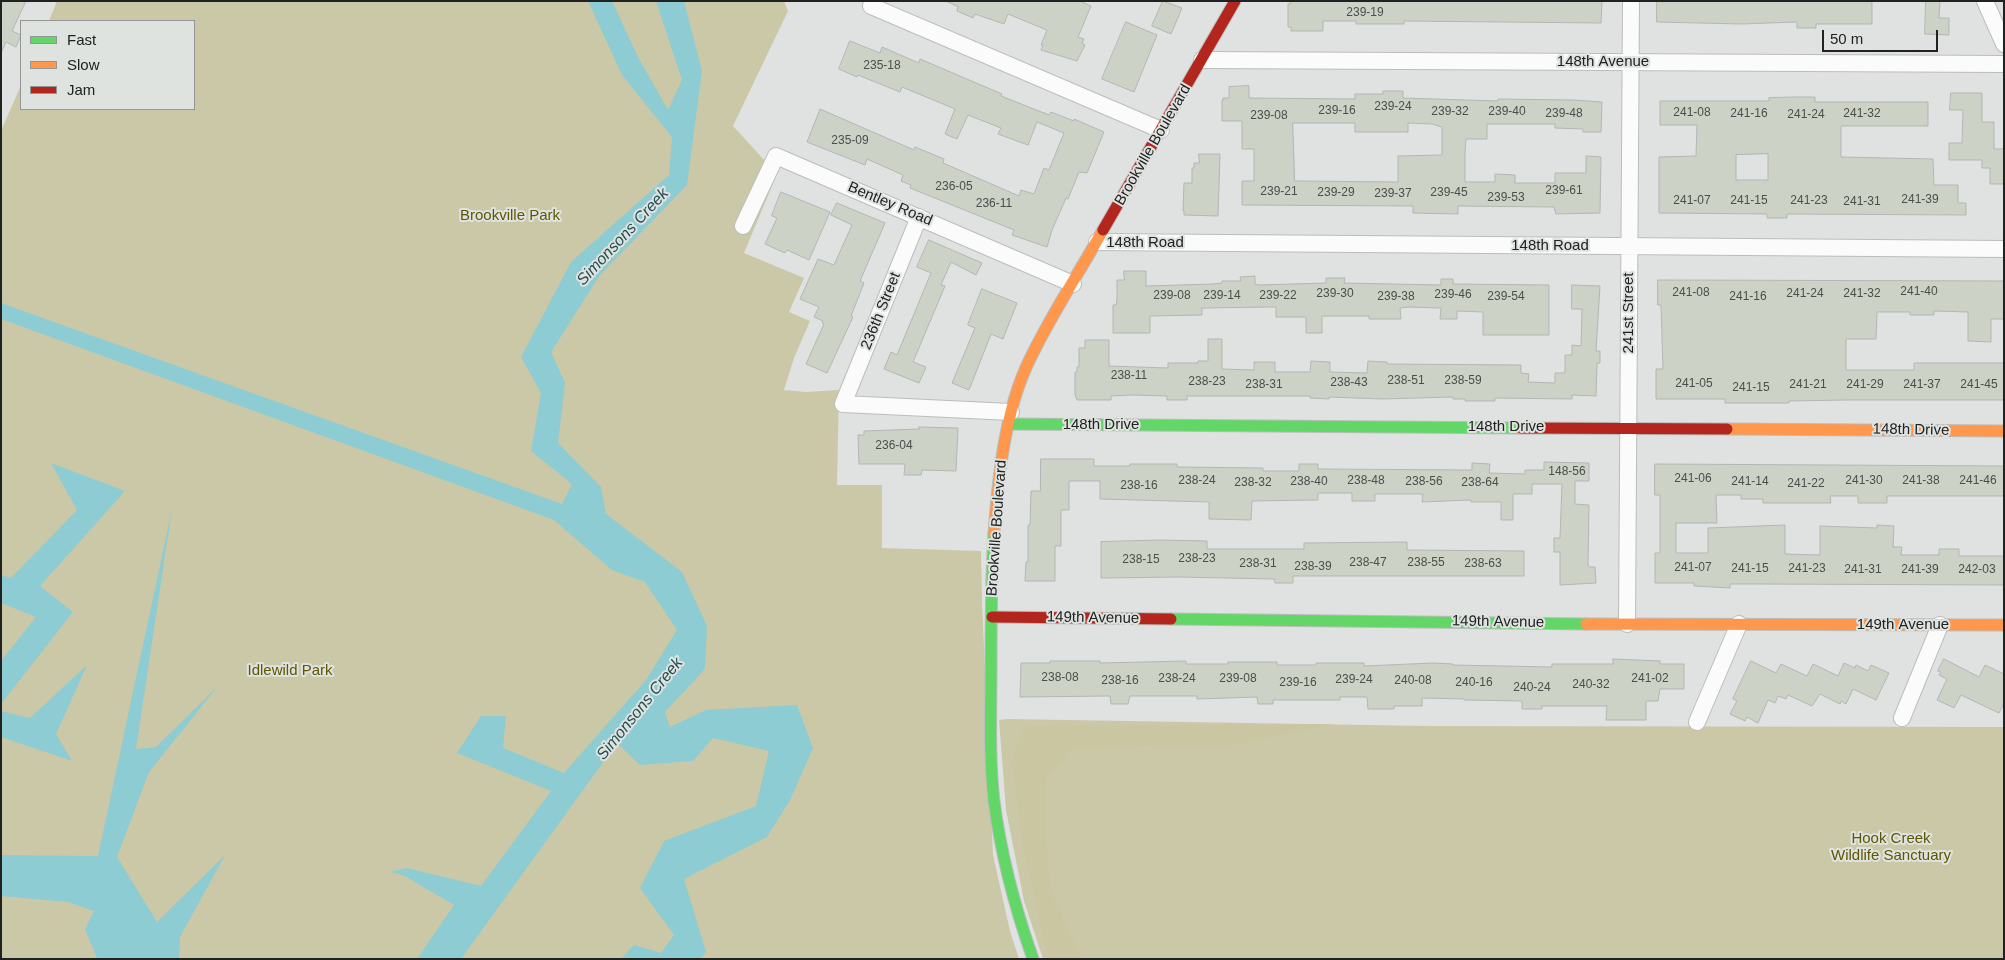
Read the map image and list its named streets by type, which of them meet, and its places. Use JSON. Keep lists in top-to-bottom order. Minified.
{"streets":{"street":["148th Avenue","Brookville Boulevard","Bentley Road","148th Road","236th Street","241st Street","148th Drive","149th Avenue"]},"crossings":[["148th Avenue","Brookville Boulevard"],["148th Avenue","241st Street"],["Brookville Boulevard","Bentley Road"],["Brookville Boulevard","148th Road"],["Brookville Boulevard","148th Drive"],["Brookville Boulevard","149th Avenue"],["Bentley Road","236th Street"],["148th Road","241st Street"],["236th Street","148th Drive"],["241st Street","148th Drive"],["241st Street","149th Avenue"]],"water":["Simonsons Creek"],"parks":["Brookville Park","Idlewild Park","Hook Creek Wildlife Sanctuary"],"house_numbers":["239-19","235-18","239-24","239-16","239-32","239-40","241-08","239-48","241-16","241-32","241-24","239-08","235-09","236-05","239-61","239-21","239-29","239-45","239-37","239-53","241-39","241-07","241-15","241-23","241-31","236-11","241-40","241-08","239-30","241-24","241-32","239-46","239-08","239-14","239-22","239-38","239-54","241-16","238-11","238-51","238-59","238-23","238-43","241-05","238-31","241-21","241-29","241-37","241-45","241-15","236-04","148-56","241-06","238-24","238-48","241-30","241-38","241-46","238-40","238-56","241-14","238-32","238-64","241-22","238-16","238-23","238-15","238-47","238-55","238-31","238-63","238-39","241-07","241-15","241-23","241-31","241-39","242-03","238-08","238-24","239-08","241-02","239-24","238-16","240-08","239-16","240-16","240-32","240-24"],"legend":["Fast","Slow","Jam"],"scale_bar":"50 m"}
